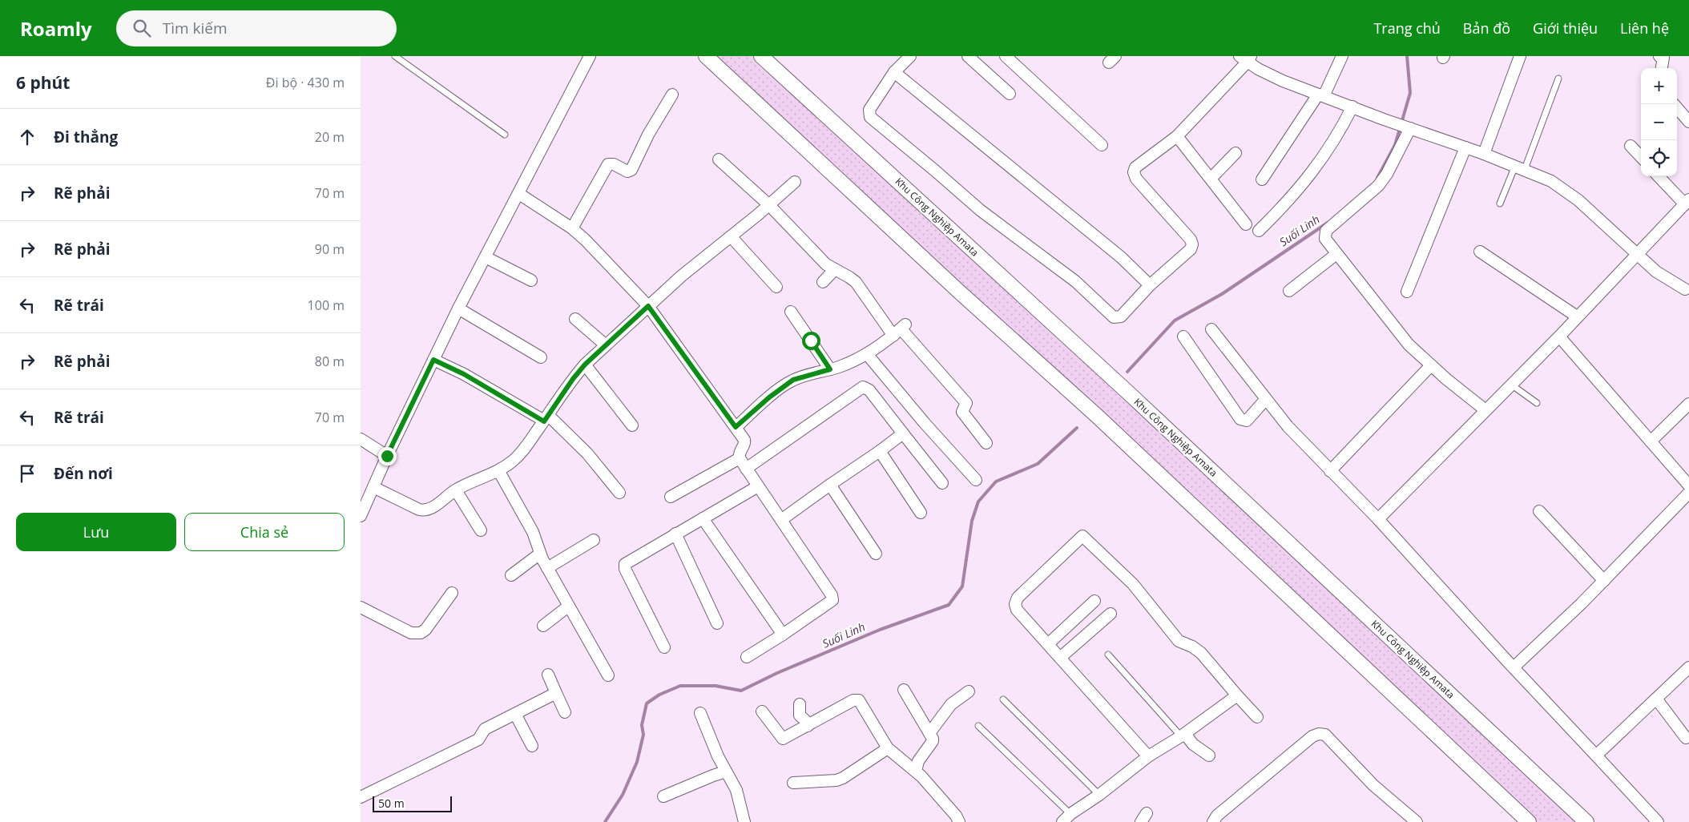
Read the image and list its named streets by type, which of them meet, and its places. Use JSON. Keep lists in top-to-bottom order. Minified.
{"streets":{"street":["Khu Công Nghiệp Amata"]},"water":["Suối Linh"],"scale_bar":"50 m","page":{"header":"Roamly","search":"Tìm kiếm","nav":["Trang chủ","Bản đồ","Giới thiệu","Liên hệ"],"heading":["6 phút","Đi bộ · 430 m"],"map_buttons":["+","−"],"list":[["Đi thẳng","20 m"],["Rẽ phải","70 m"],["Rẽ phải","90 m"],["Rẽ trái","100 m"],["Rẽ phải","80 m"],["Rẽ trái","70 m"],"Đến nơi"],"buttons":["Lưu","Chia sẻ"],"scale":"50 m"}}
